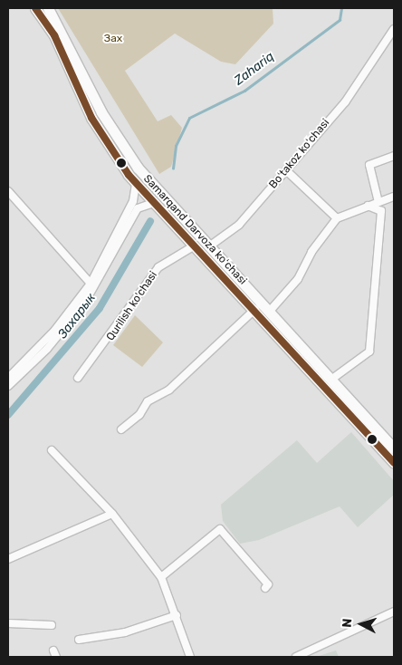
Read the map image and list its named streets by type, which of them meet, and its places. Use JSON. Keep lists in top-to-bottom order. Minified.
{"streets":{"main road":["Samarqand Darvoza koʻchasi"],"street":["Boʻtakoz koʻchasi","Qurilish ko'chasi"]},"crossings":[["Boʻtakoz koʻchasi","Samarqand Darvoza koʻchasi"],["Samarqand Darvoza koʻchasi","Qurilish ko'chasi"]],"water":["Zahariq","Захарык"],"parks":["Зах"],"north":"left"}
